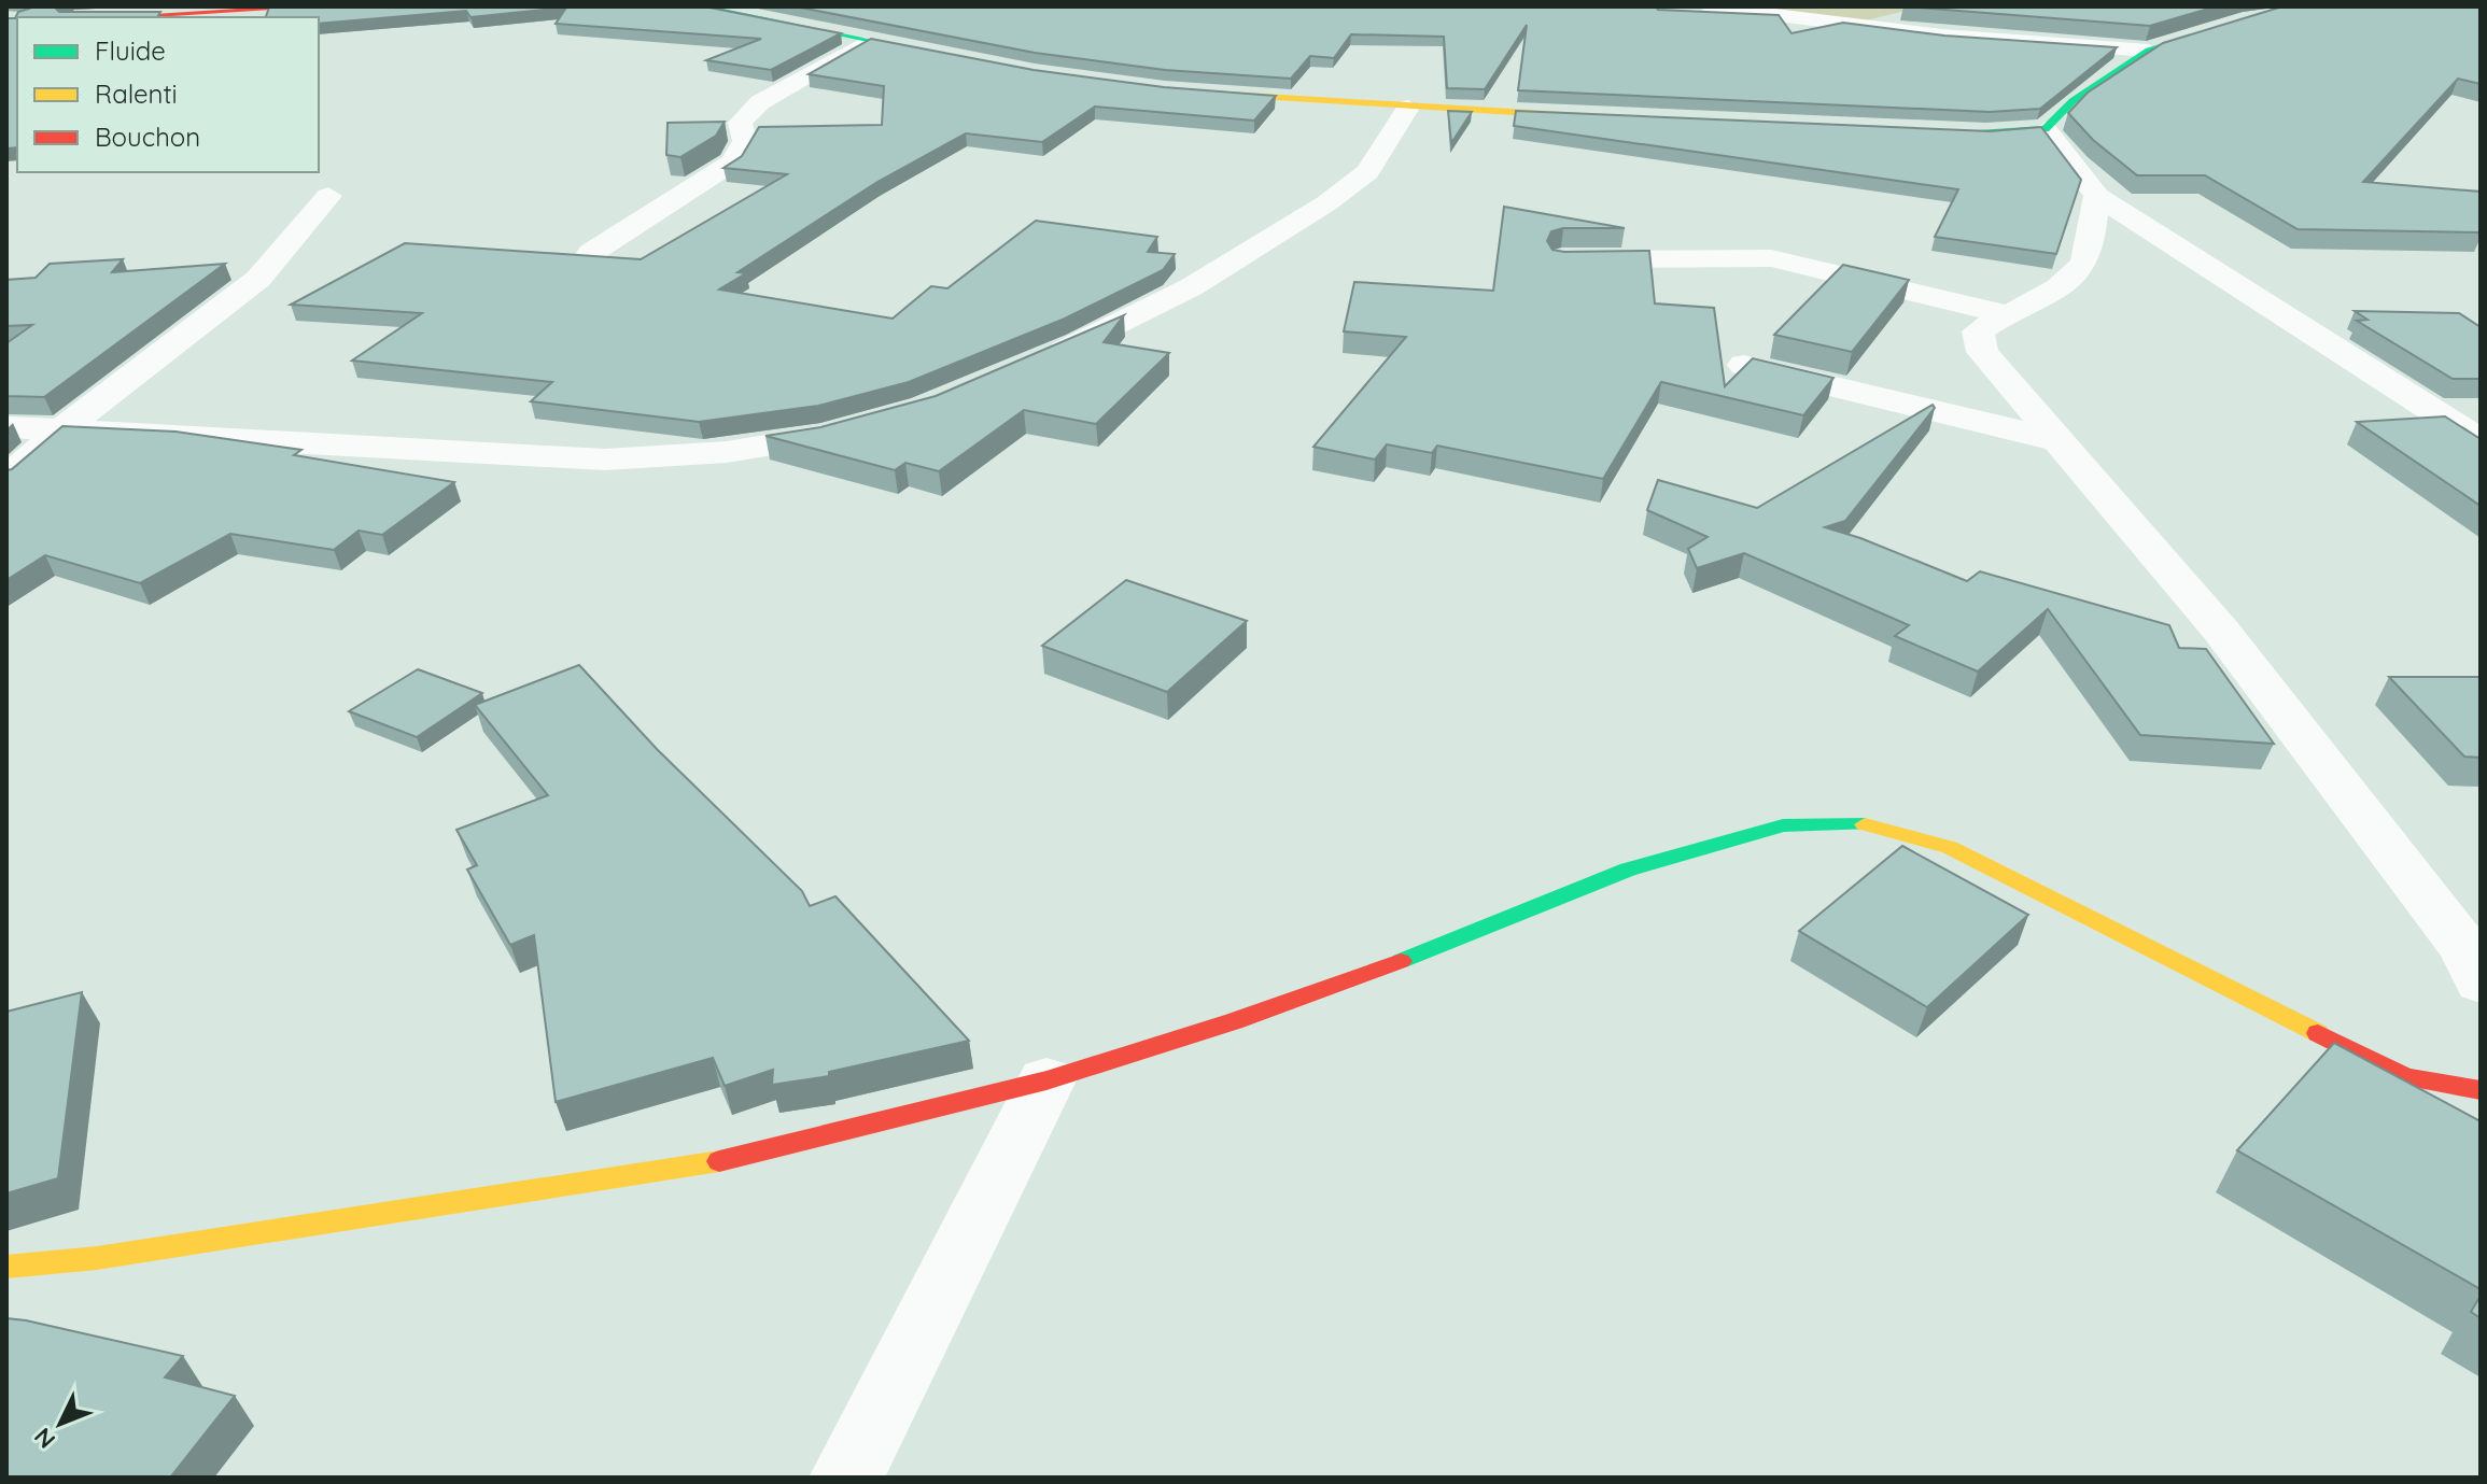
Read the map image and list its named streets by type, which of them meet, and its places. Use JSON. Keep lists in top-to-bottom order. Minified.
{"legend":["Fluide","Ralenti","Bouchon"],"north":"bottom left"}
